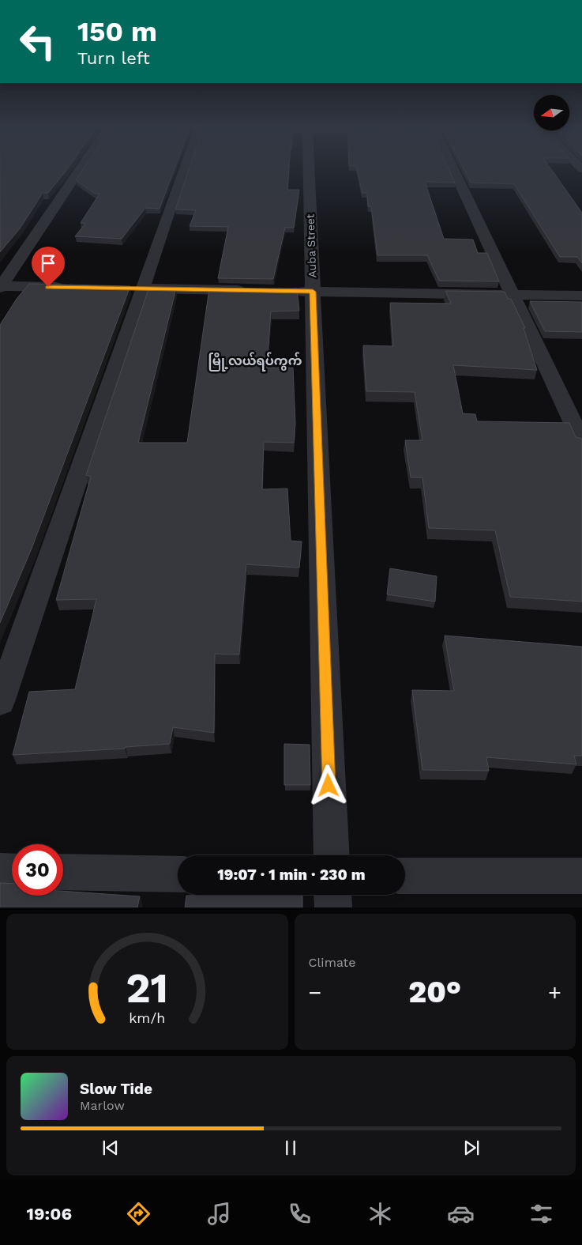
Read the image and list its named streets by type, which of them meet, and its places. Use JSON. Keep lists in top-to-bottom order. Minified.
{"streets":{"street":["Auba Street"]},"districts":["မြို့လယ်ရပ်ကွက်"],"north":"left","page":{"turn":["150 m","Turn left"],"limit":"30","trip":"19:07 · 1 min · 230 m","tile":"Climate","heat":["−","20°","+"],"song":["Slow Tide","Marlow"],"tabs":"19:06","gauge":["21","km/h"]}}
